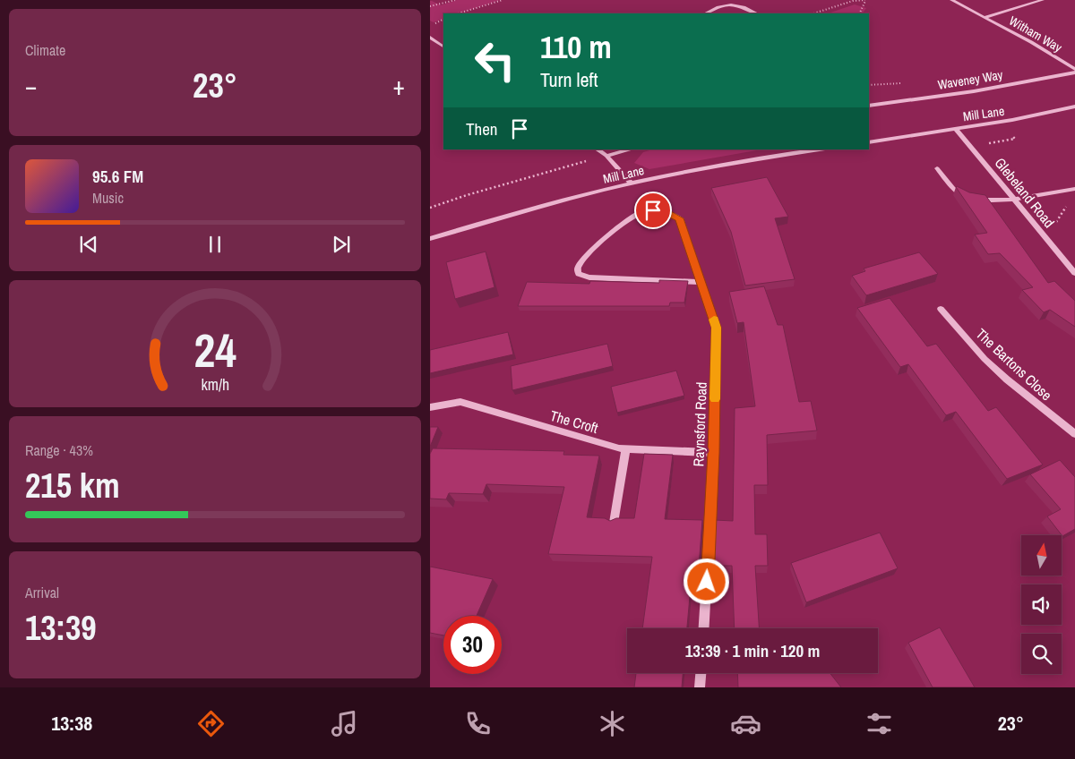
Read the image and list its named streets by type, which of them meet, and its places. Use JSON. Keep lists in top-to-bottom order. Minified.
{"streets":{"street":["Witham Way","Waveney Way","Mill Lane","Glebeland Road","The Bartons Close","The Croft","Raynsford Road"]},"crossings":[["Mill Lane","Glebeland Road"],["The Croft","Raynsford Road"]],"north":"top","page":{"tile":["Climate",["Range · 43%","215 km"],["Arrival","13:39"]],"turn":["110 m","Turn left"],"heat":["−","23°","+"],"then":"Then","song":["95.6 FM","Music"],"limit":"30","trip":"13:39 · 1 min · 120 m","tabs":["13:38","23°"],"gauge":["24","km/h"]}}
